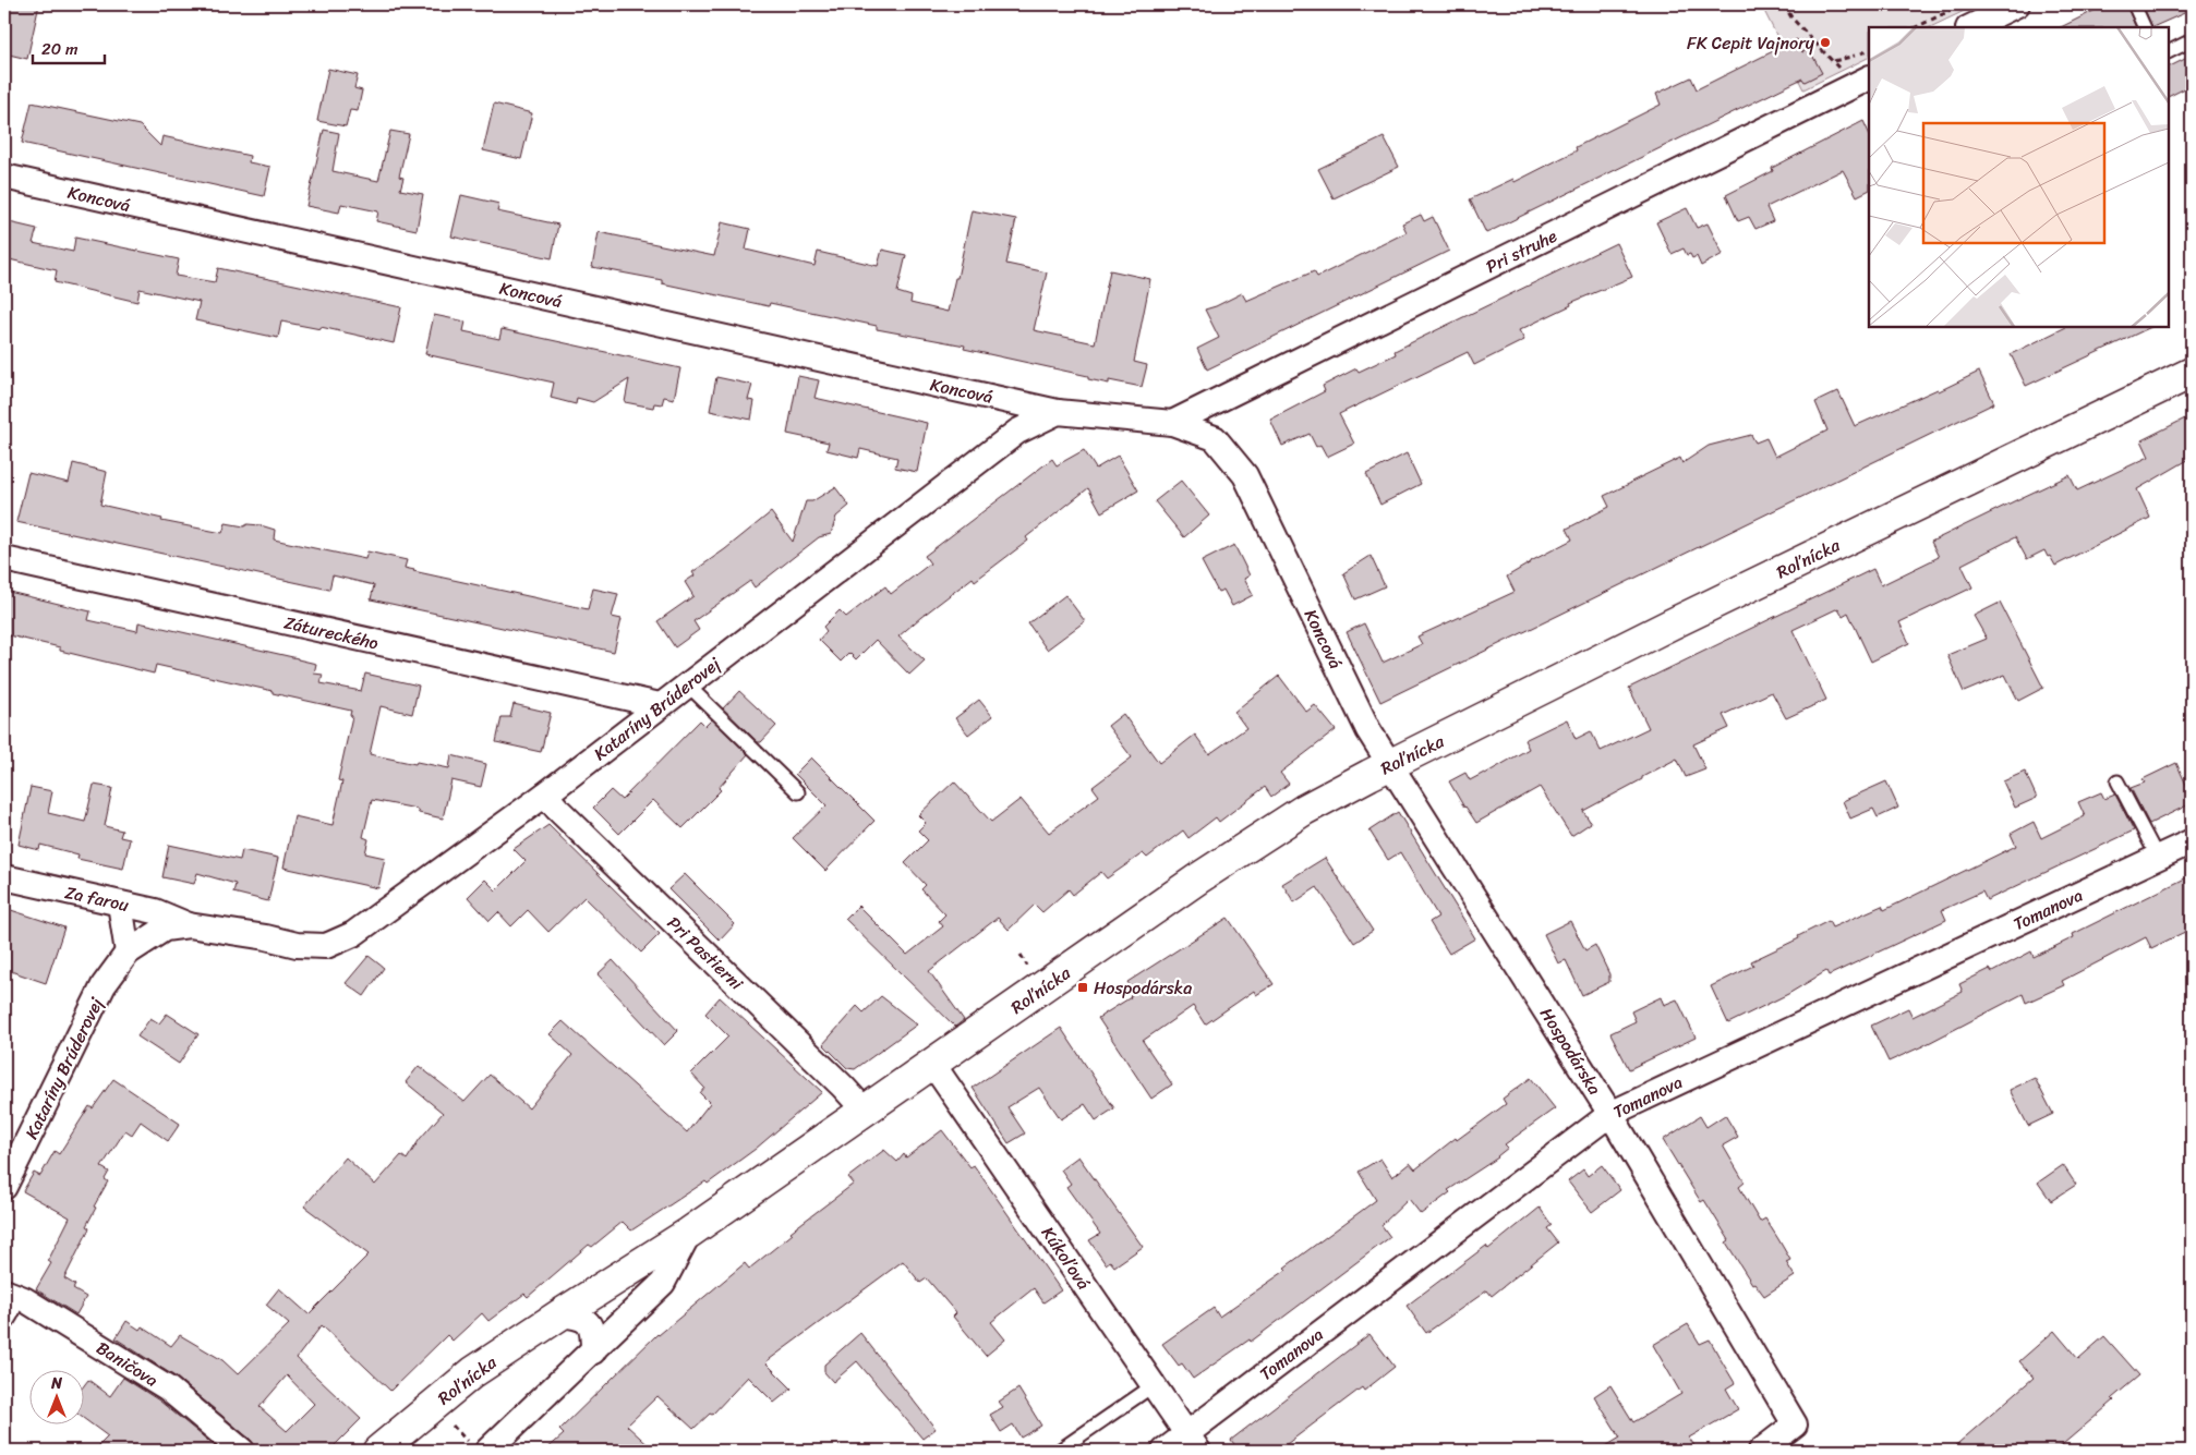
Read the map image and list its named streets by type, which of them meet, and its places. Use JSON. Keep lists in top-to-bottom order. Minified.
{"streets":{"street":["Koncová","Pri struhe","Roľnícka","Zátureckého","Kataríny Brúderovej","Za farou","Tomanova","Pri Pastierni","Hospodárska","Kúkoľová","Baničova"]},"crossings":[["Koncová","Pri struhe"],["Koncová","Roľnícka"],["Koncová","Kataríny Brúderovej"],["Koncová","Hospodárska"],["Roľnícka","Pri Pastierni"],["Roľnícka","Hospodárska"],["Roľnícka","Kúkoľová"],["Zátureckého","Kataríny Brúderovej"],["Kataríny Brúderovej","Za farou"],["Kataríny Brúderovej","Pri Pastierni"],["Tomanova","Hospodárska"],["Tomanova","Kúkoľová"]],"places":{"other":["FK Cepit Vajnory"],"transit":["Hospodárska"]},"scale_bar":"20 m","north":"top"}
